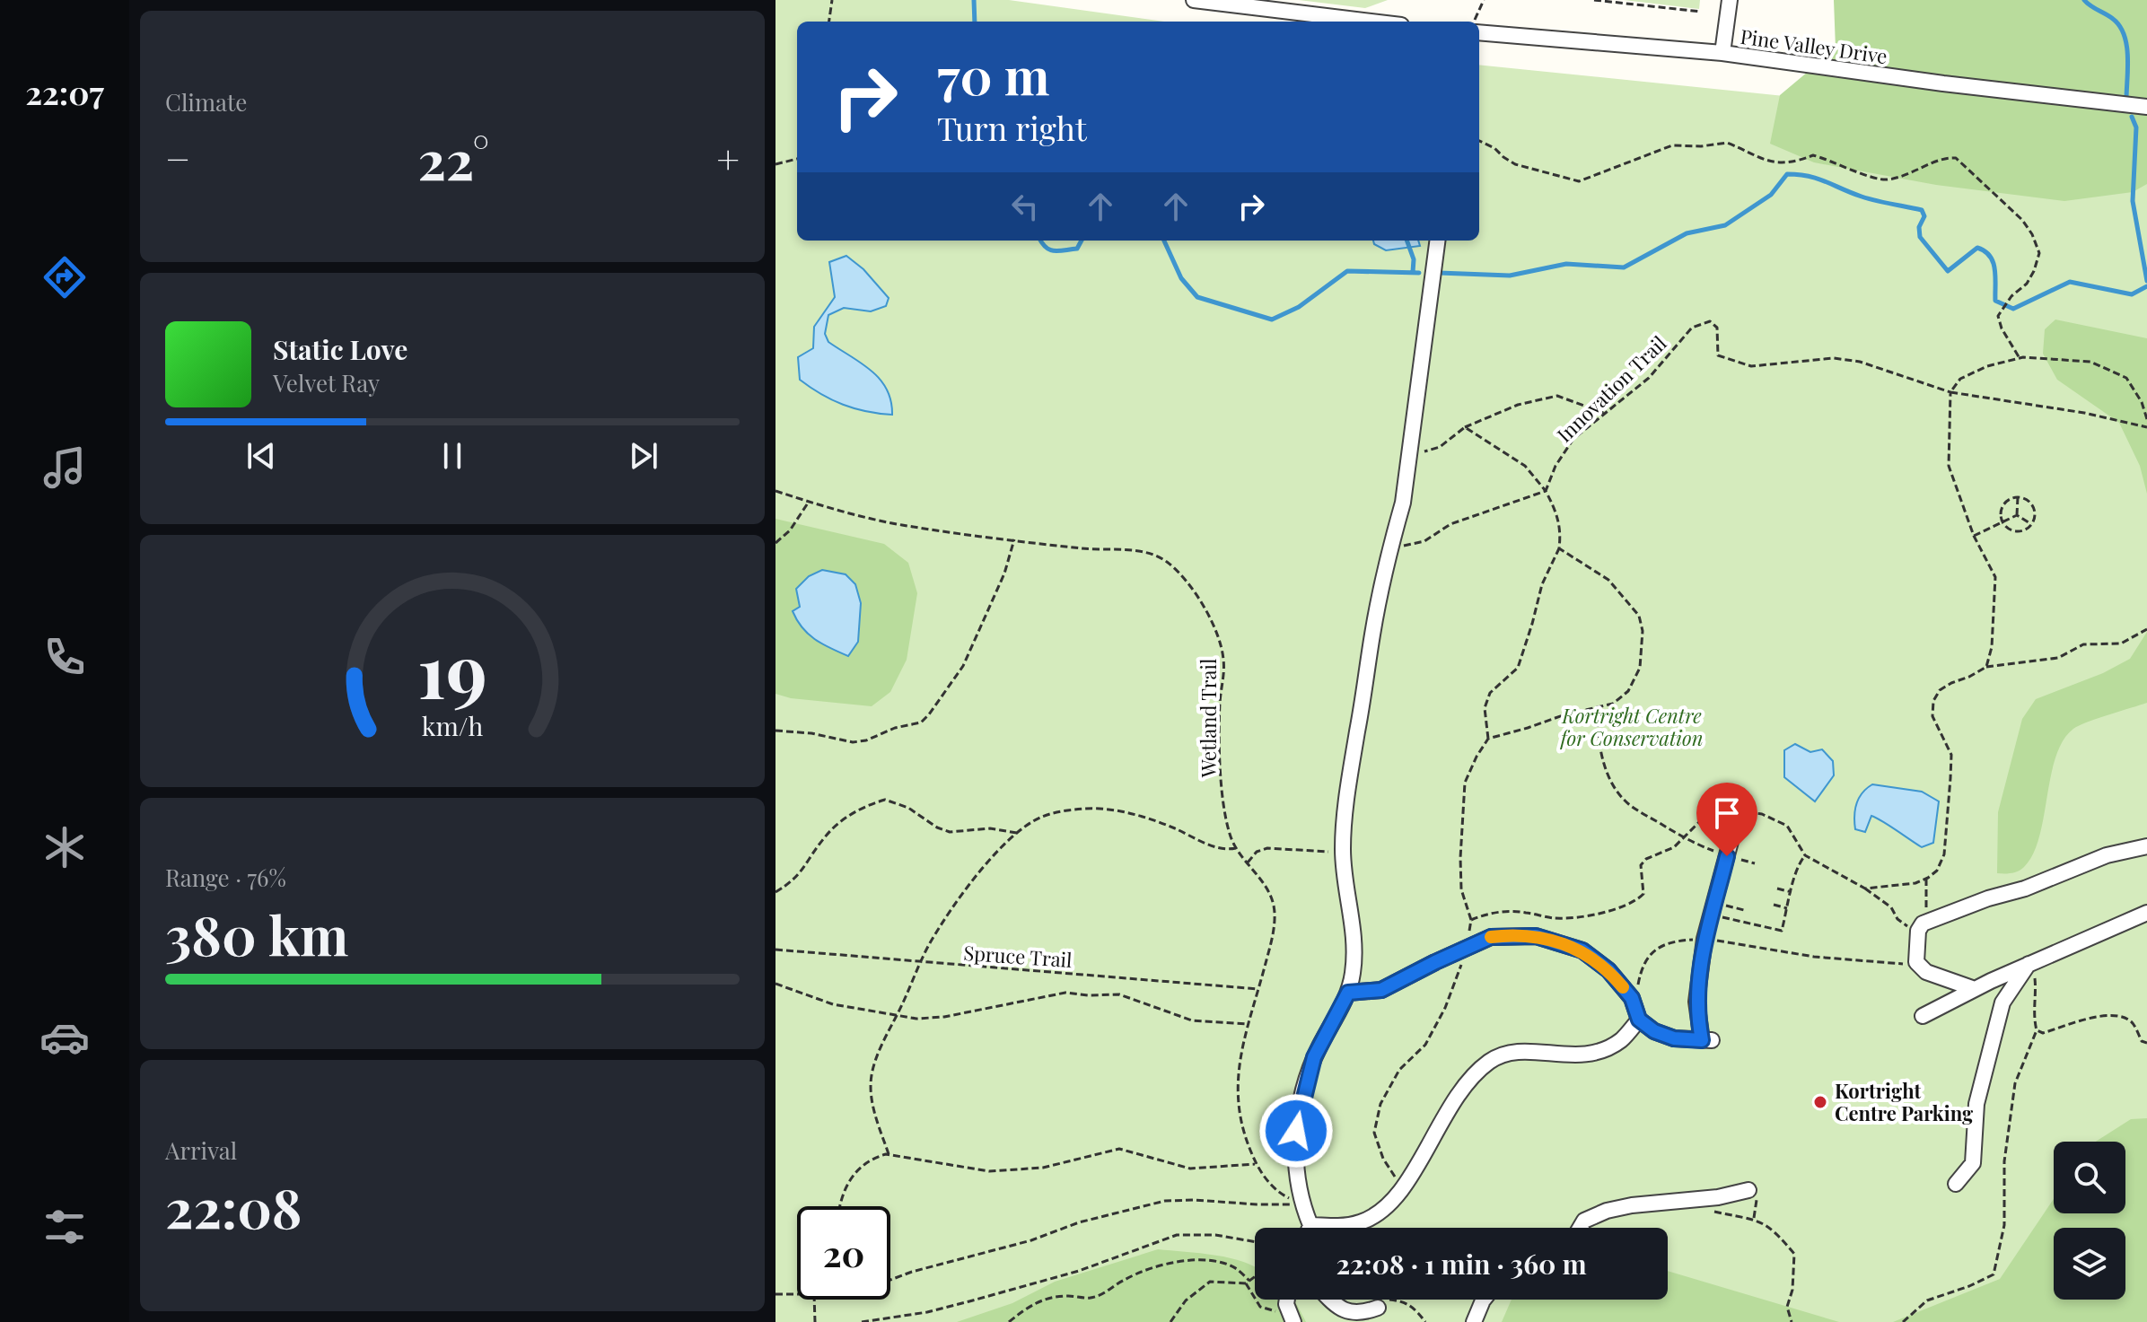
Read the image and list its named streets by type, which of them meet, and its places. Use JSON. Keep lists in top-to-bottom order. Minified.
{"streets":{"street":["Pine Valley Drive"],"path":["Innovation Trail","Wetland Trail","Spruce Trail"]},"crossings":[["Wetland Trail","Spruce Trail"]],"parks":["Kortright Centre for Conservation"],"places":["Kortright Centre Parking"],"page":{"tabs":"22:07","tile":["Climate",["Range · 76%","380 km"],["Arrival","22:08"]],"turn":["70 m","Turn right"],"heat":["−","22°","+"],"song":["Static Love","Velvet Ray"],"limit":"20","trip":"22:08 · 1 min · 360 m","gauge":["19","km/h"]}}
